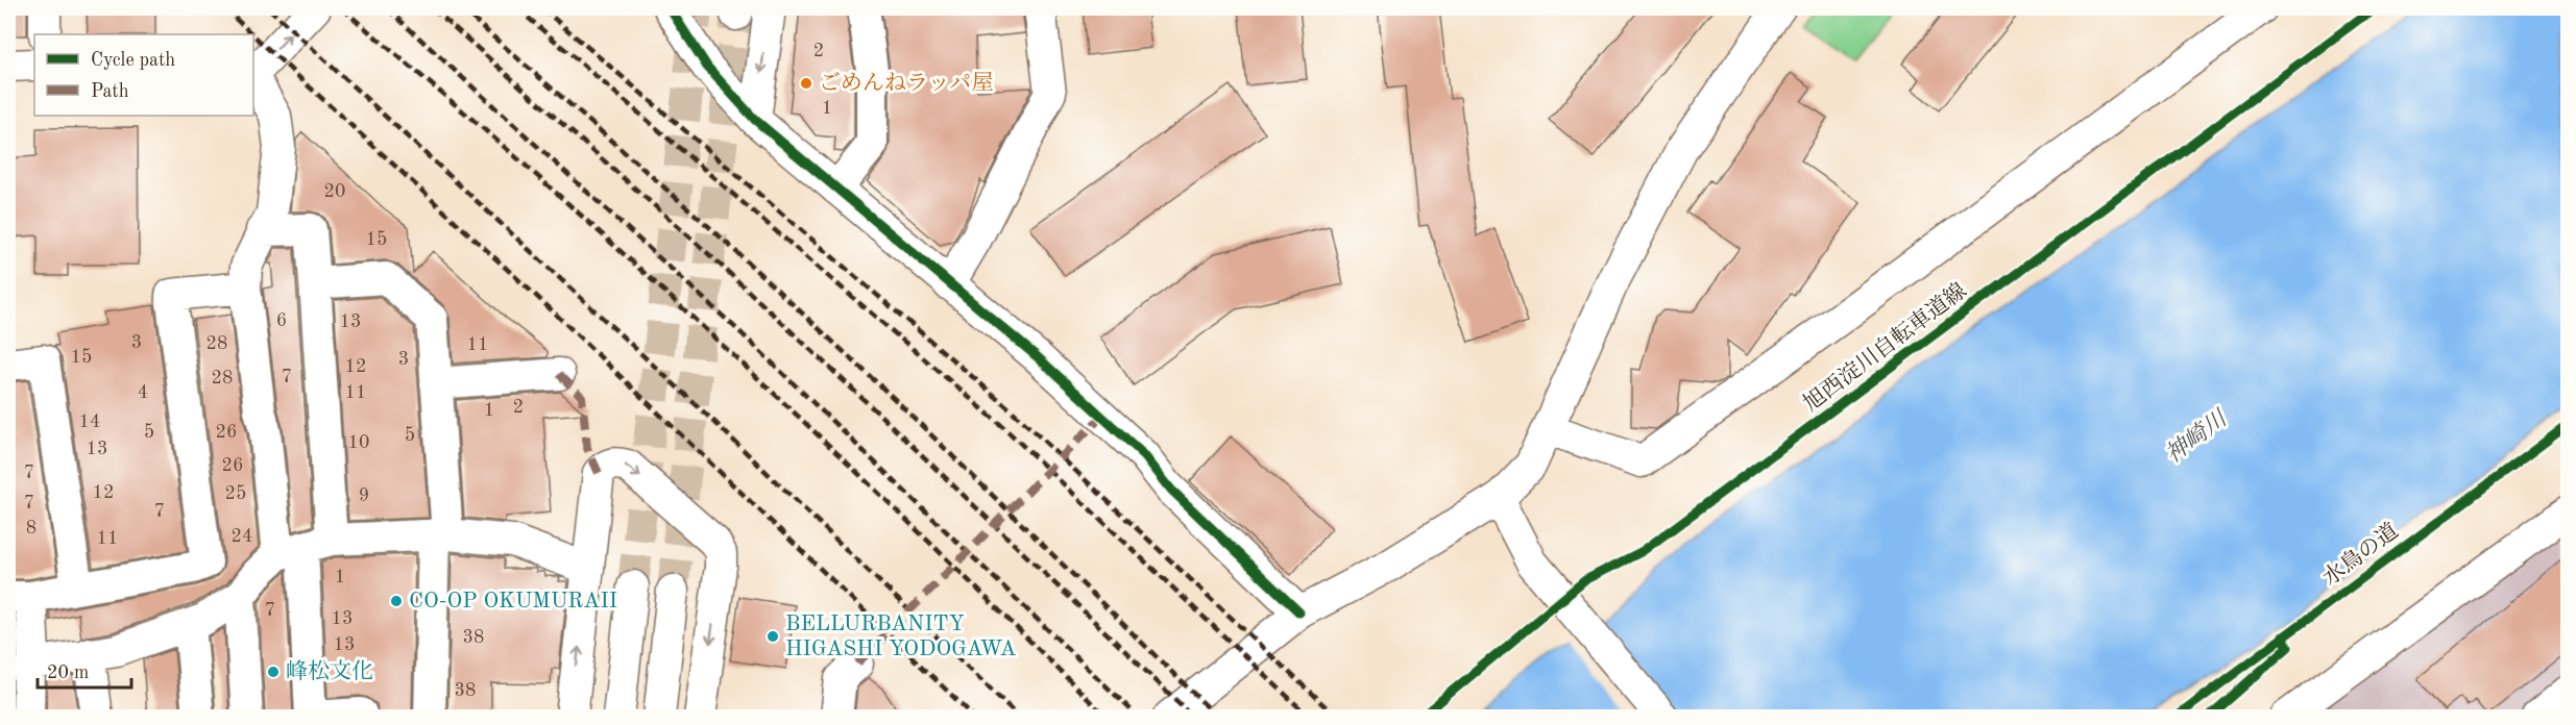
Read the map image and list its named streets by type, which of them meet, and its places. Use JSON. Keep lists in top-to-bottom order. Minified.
{"streets":{"cycle path":["旭西淀川自転車道線","水鳥の道"]},"water":["神崎川"],"places":["ごめんねラッパ屋","CO-OP OKUMURAII","BELLURBANITY HIGASHI YODOGAWA","峰松文化"],"house_numbers":["2","1","20","15","6","13","3","28","11","15","3","12","7","28","4","11","2","1","14","5","26","5","10","13","26","7","12","25","9","7","7","8","24","11","1","7","13","38","13","38"],"legend":["Cycle path","Path"],"scale_bar":"20 m"}
